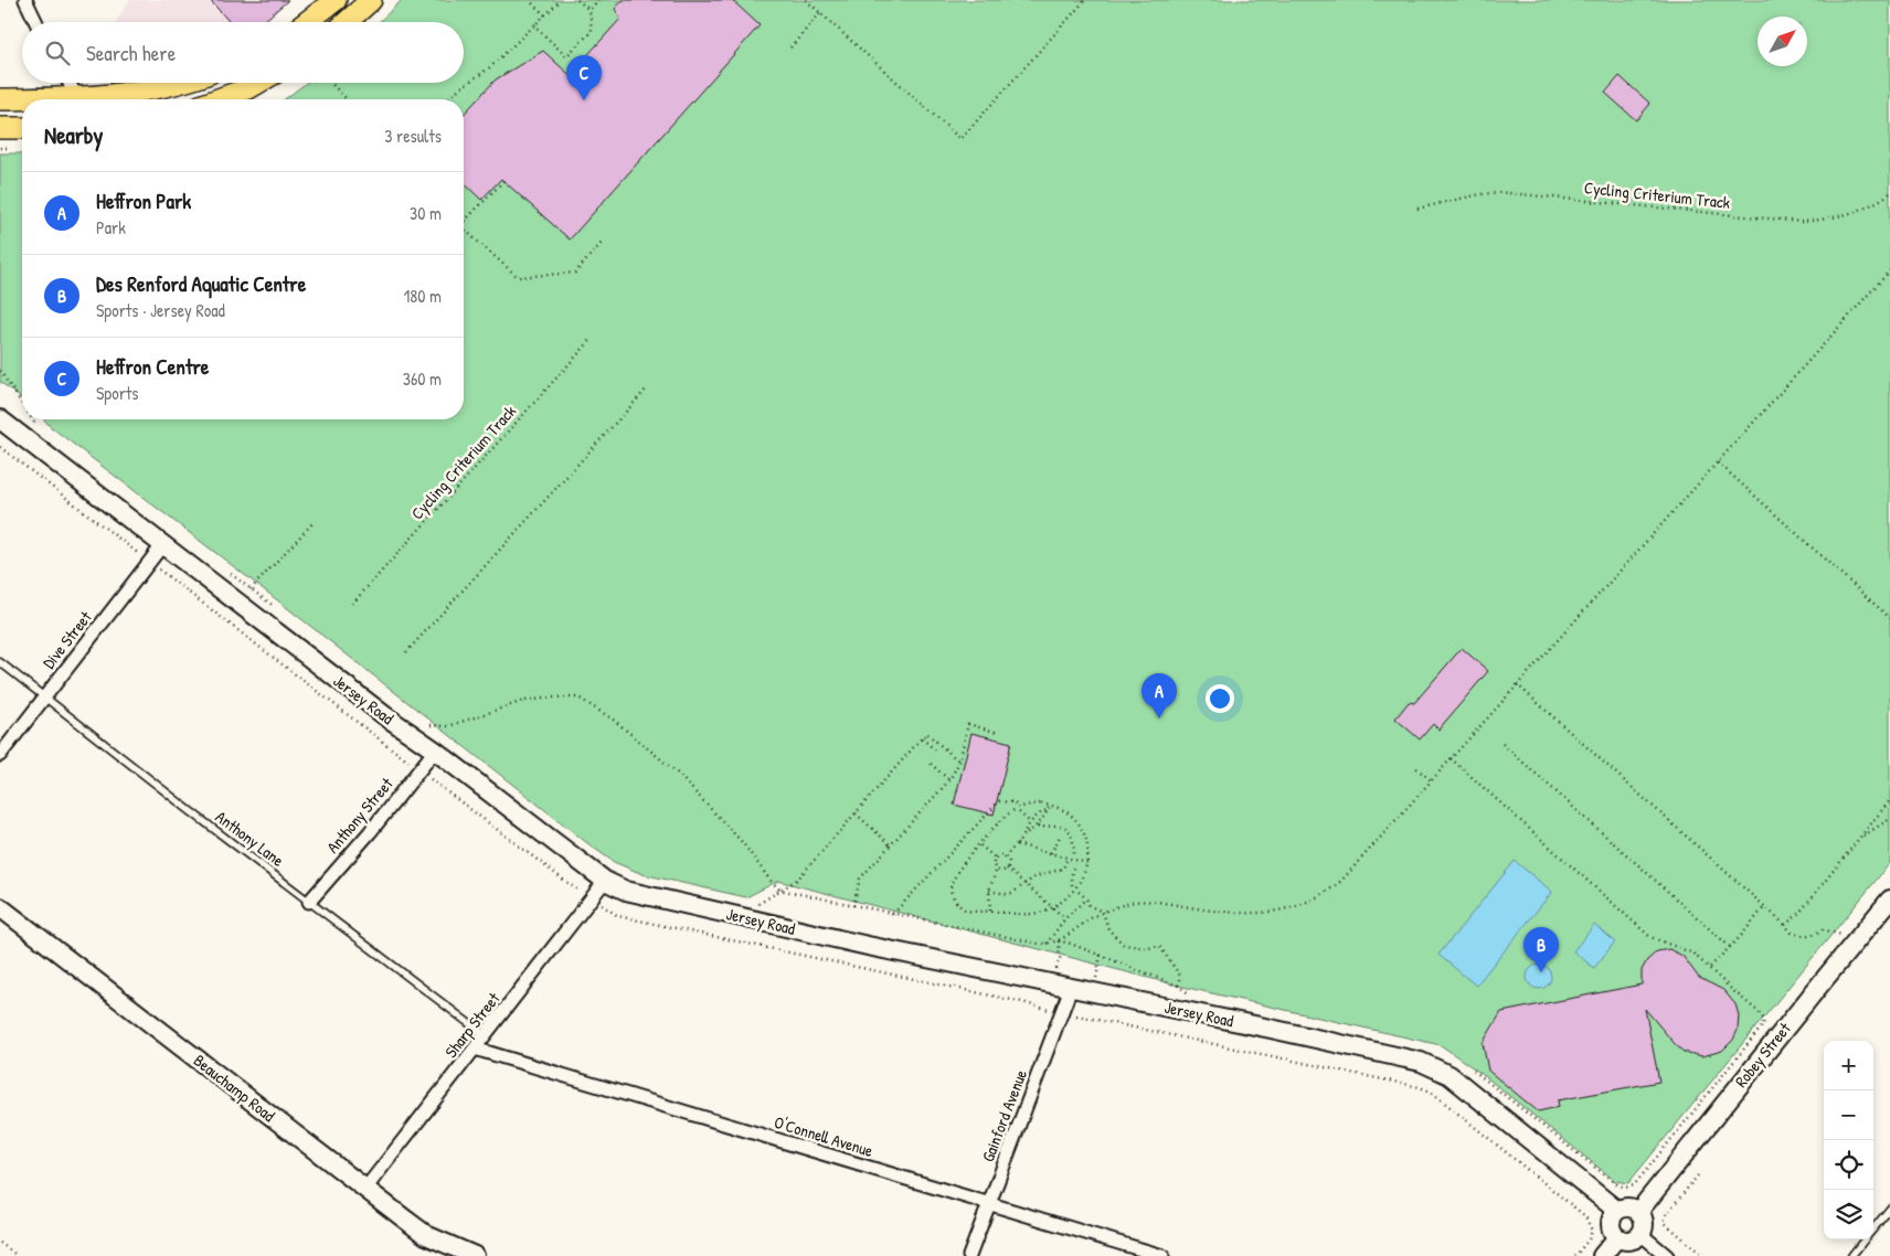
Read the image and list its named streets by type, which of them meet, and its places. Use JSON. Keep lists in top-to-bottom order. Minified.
{"streets":{"street":["Dive Street","Jersey Road","Anthony Street","Sharp Street","Robey Street","Beauchamp Road","Gainford Avenue","O'Connell Avenue"],"lane":["Anthony Lane"],"path":["Cycling Criterium Track"]},"crossings":[["Dive Street","Jersey Road"],["Dive Street","Anthony Lane"],["Jersey Road","Anthony Street"],["Jersey Road","Sharp Street"],["Jersey Road","Robey Street"],["Jersey Road","Gainford Avenue"],["Anthony Street","Anthony Lane"],["Anthony Lane","Sharp Street"],["Sharp Street","Beauchamp Road"],["Sharp Street","O'Connell Avenue"],["Gainford Avenue","O'Connell Avenue"]],"north":"top right","page":{"search":"Search here","pins":["C","A","B"],"heading":["Nearby","3 results"],"list":[{"mark":"A","name":"Heffron Park","note":"Park","value":"30 m"},{"mark":"B","name":"Des Renford Aquatic Centre","note":"Sports · Jersey Road","value":"180 m"},{"mark":"C","name":"Heffron Centre","note":"Sports","value":"360 m"}],"map_buttons":["+","−"]}}
